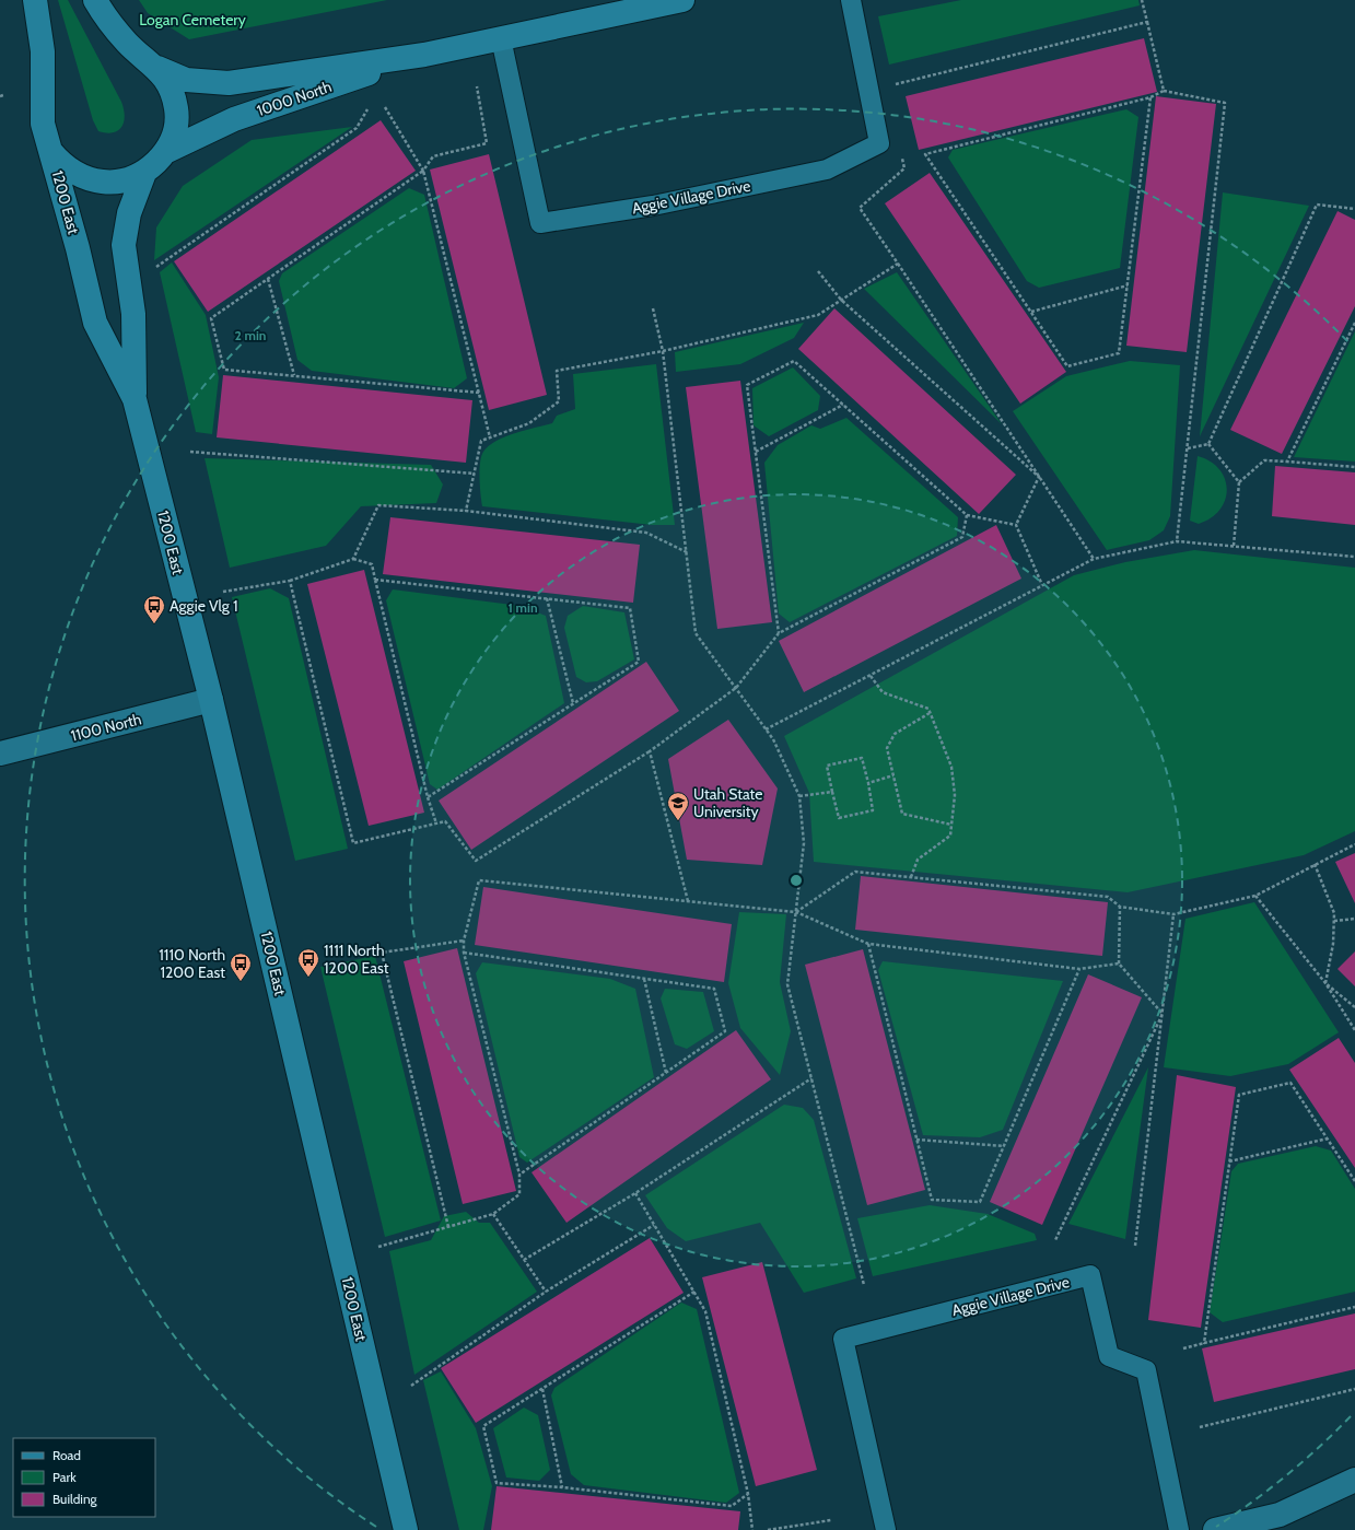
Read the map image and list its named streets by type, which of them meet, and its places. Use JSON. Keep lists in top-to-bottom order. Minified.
{"streets":{"main road":["1000 North","1200 East"],"street":["1100 North"],"lane":["Aggie Village Drive"]},"crossings":[["1000 North","Aggie Village Drive"],["1000 North","1200 East"],["1200 East","1100 North"]],"parks":["Logan Cemetery"],"places":{"bus stop":["Aggie Vlg 1","1111 North 1200 East","1110 North 1200 East"],"school or university":["Utah State University"]},"legend":["Road","Park","Building"],"rings":["2 min","1 min"]}
